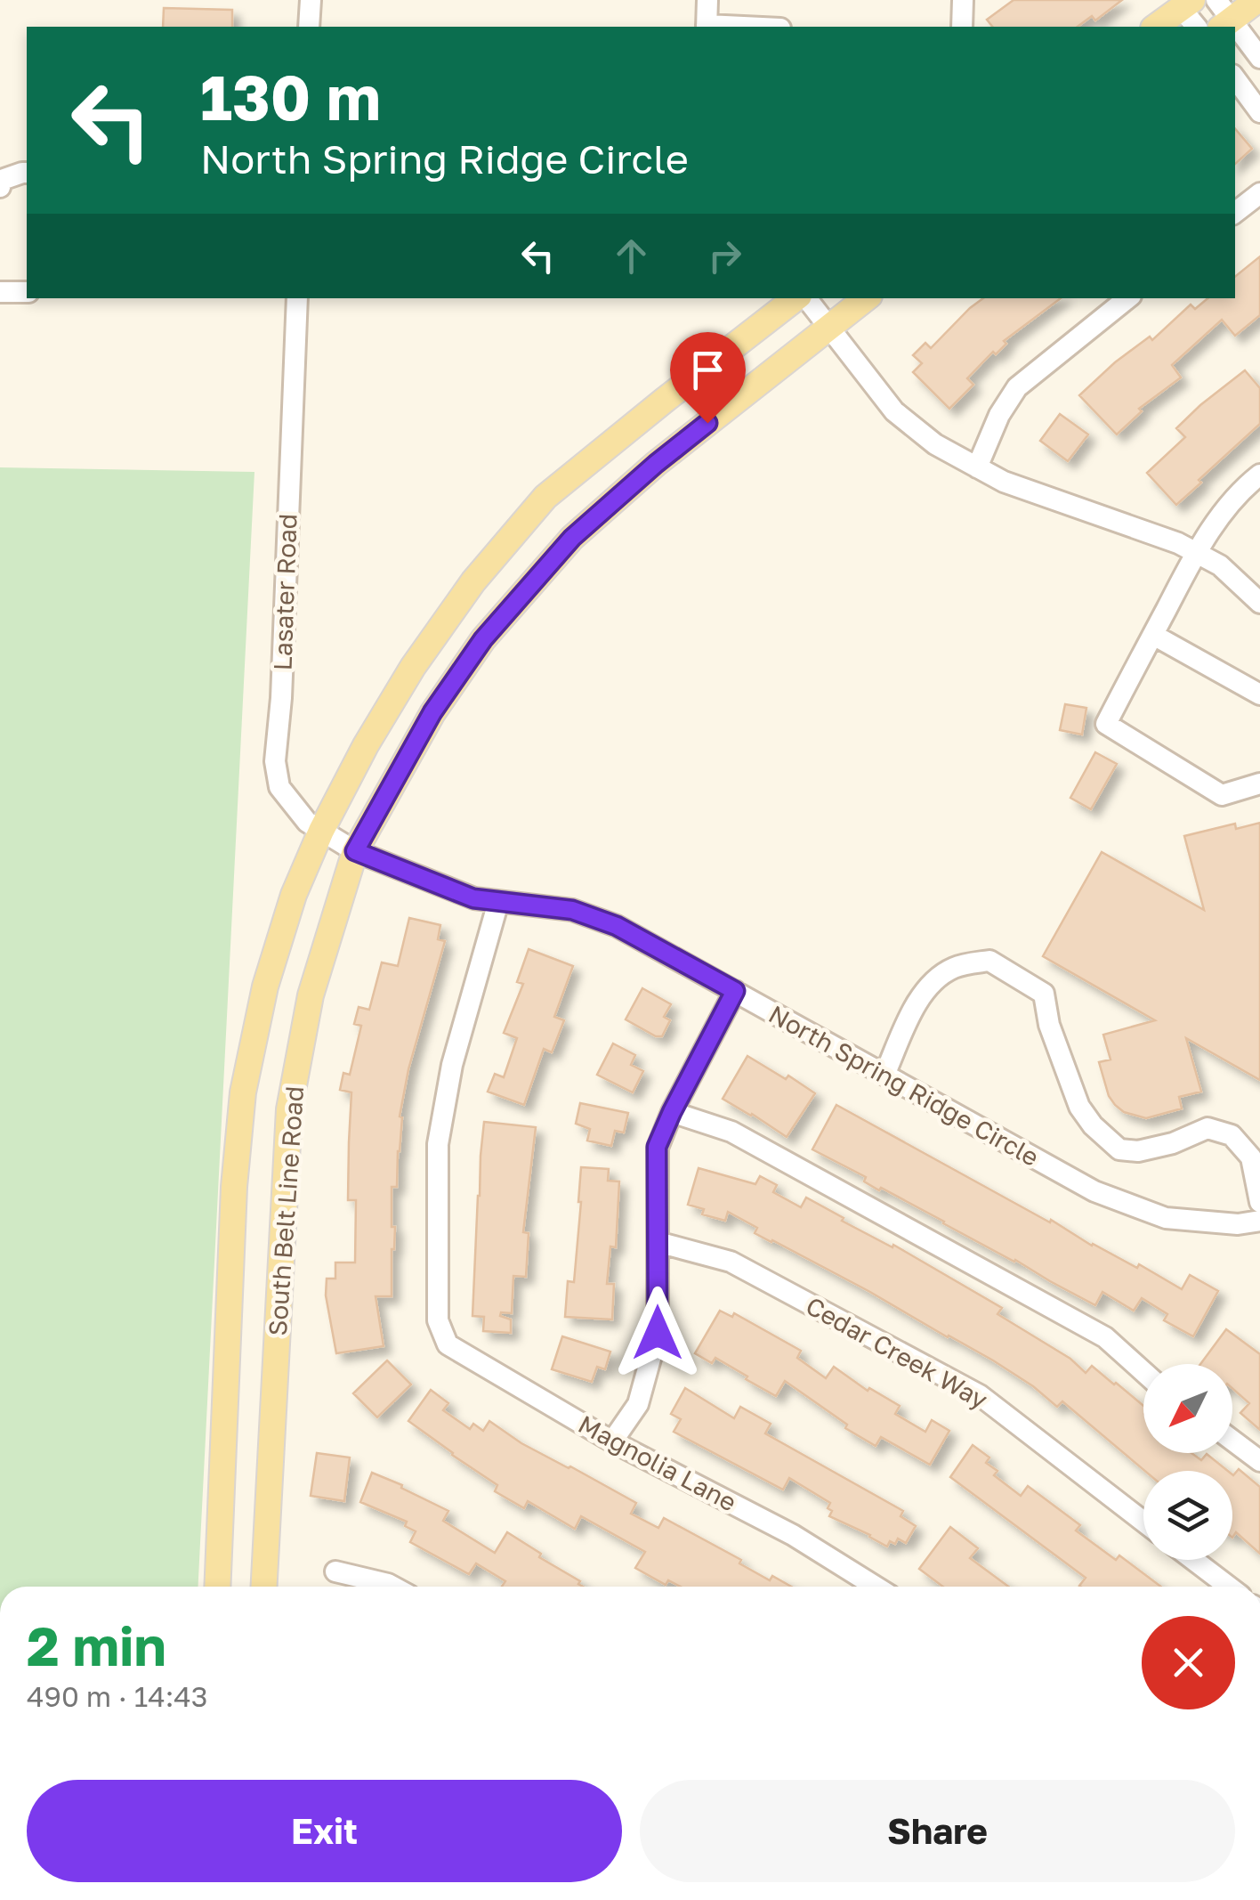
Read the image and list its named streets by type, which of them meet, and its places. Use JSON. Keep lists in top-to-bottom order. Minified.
{"streets":{"main road":["South Belt Line Road"],"street":["Lasater Road","North Spring Ridge Circle","Cedar Creek Way","Magnolia Lane"]},"crossings":[["Lasater Road","North Spring Ridge Circle"],["Lasater Road","South Belt Line Road"],["North Spring Ridge Circle","South Belt Line Road"],["North Spring Ridge Circle","Magnolia Lane"]],"north":"bottom left","page":{"turn":["130 m","North Spring Ridge Circle"],"heading":["2 min","490 m · 14:43"],"buttons":["Exit","Share"]}}
